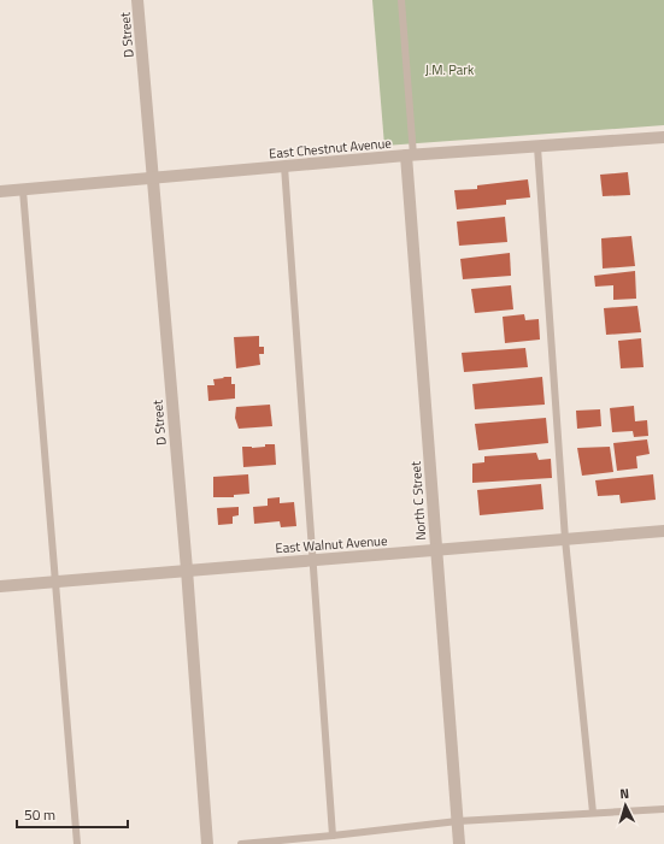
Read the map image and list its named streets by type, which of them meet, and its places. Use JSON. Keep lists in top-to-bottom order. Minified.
{"streets":{"street":["D Street","East Chestnut Avenue","North C Street","East Walnut Avenue"]},"crossings":[["D Street","East Chestnut Avenue"],["D Street","East Walnut Avenue"],["East Chestnut Avenue","North C Street"],["North C Street","East Walnut Avenue"]],"parks":["J.M. Park"],"scale_bar":"50 m","north":"top"}
